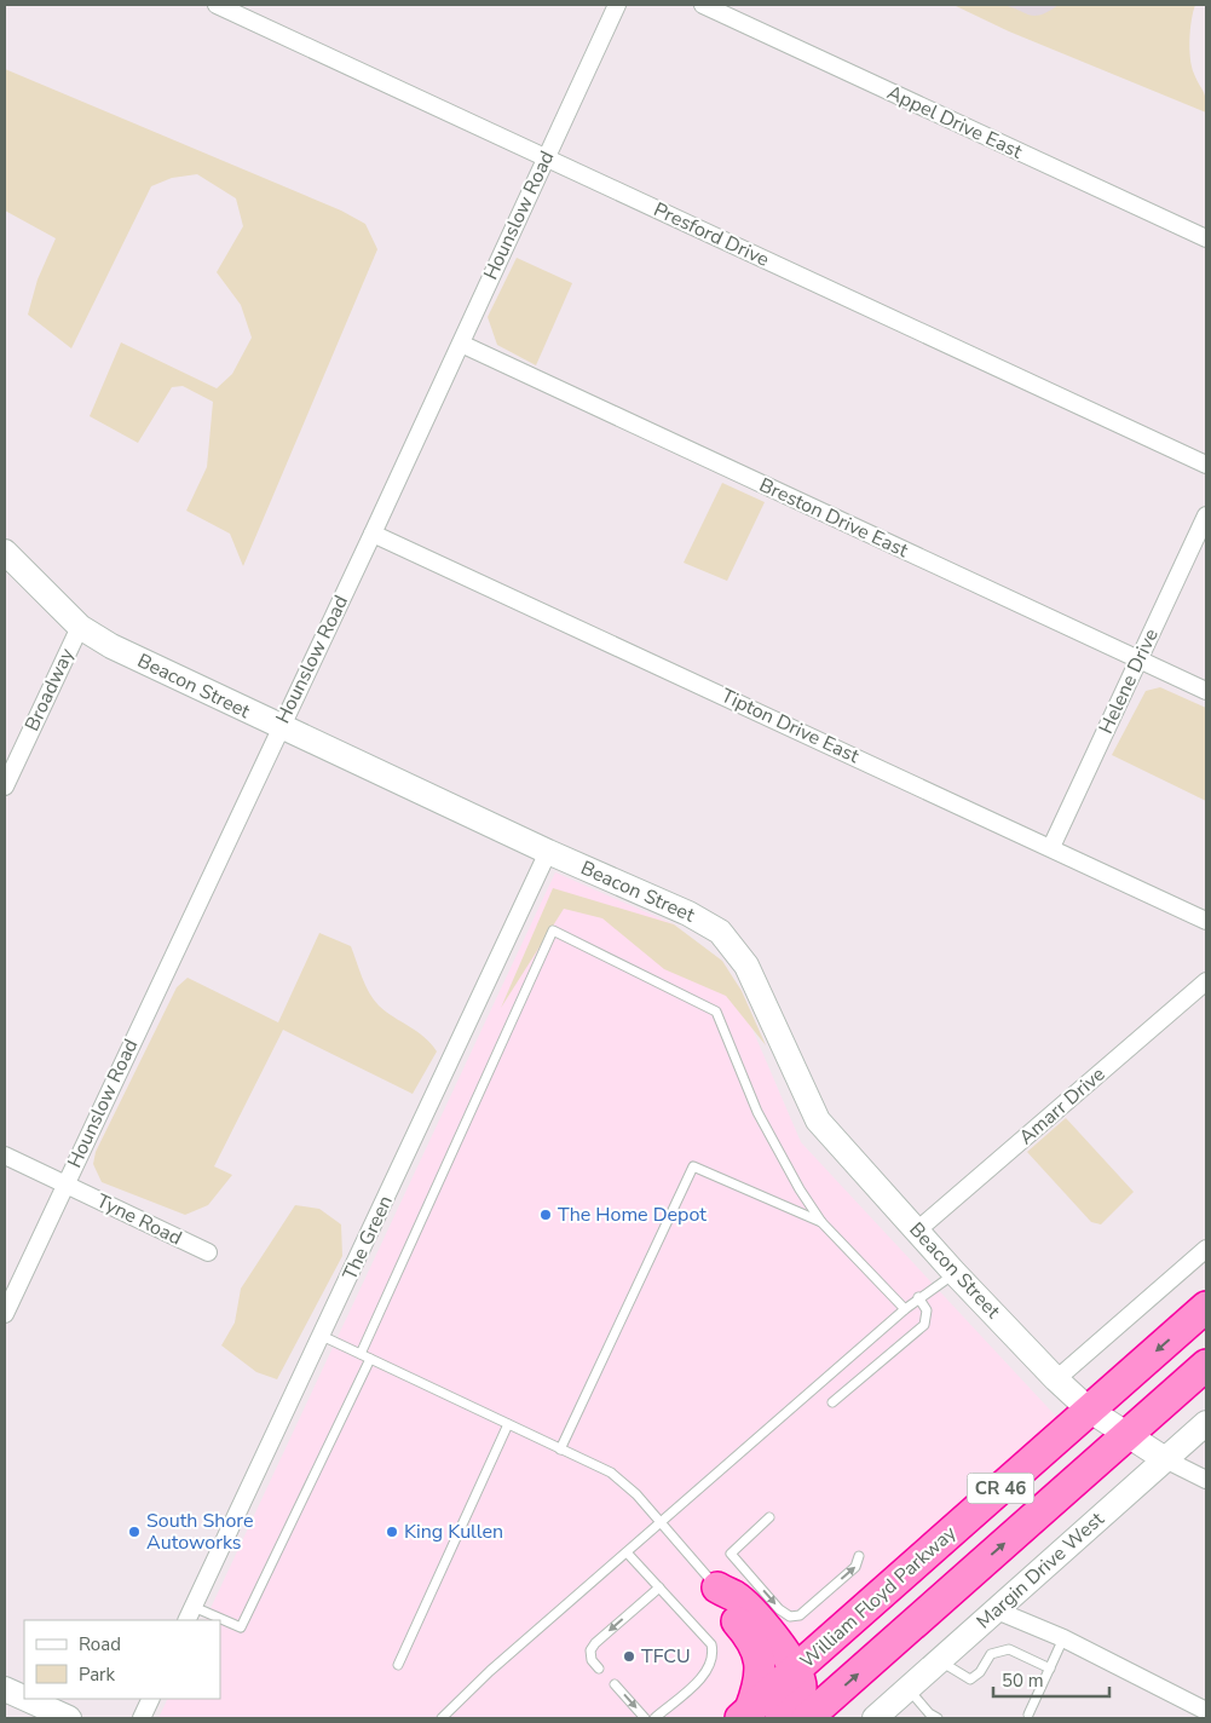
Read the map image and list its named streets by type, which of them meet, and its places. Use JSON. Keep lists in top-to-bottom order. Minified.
{"streets":{"highway":["CR 46","William Floyd Parkway"],"street":["Appel Drive East","Hounslow Road","Presford Drive","Breston Drive East","Helene Drive","Beacon Street","Broadway","Tipton Drive East","Amarr Drive","Tyne Road","The Green","Margin Drive West"]},"crossings":[["Hounslow Road","Presford Drive"],["Hounslow Road","Breston Drive East"],["Hounslow Road","Beacon Street"],["Hounslow Road","Tipton Drive East"],["Hounslow Road","Tyne Road"],["Breston Drive East","Helene Drive"],["Helene Drive","Tipton Drive East"],["Beacon Street","Broadway"],["Beacon Street","Amarr Drive"],["Beacon Street","The Green"],["Beacon Street","Margin Drive West"],["Beacon Street","William Floyd Parkway"]],"places":["The Home Depot","South Shore Autoworks","King Kullen","TFCU"],"legend":["Road","Park"],"scale_bar":"50 m"}
